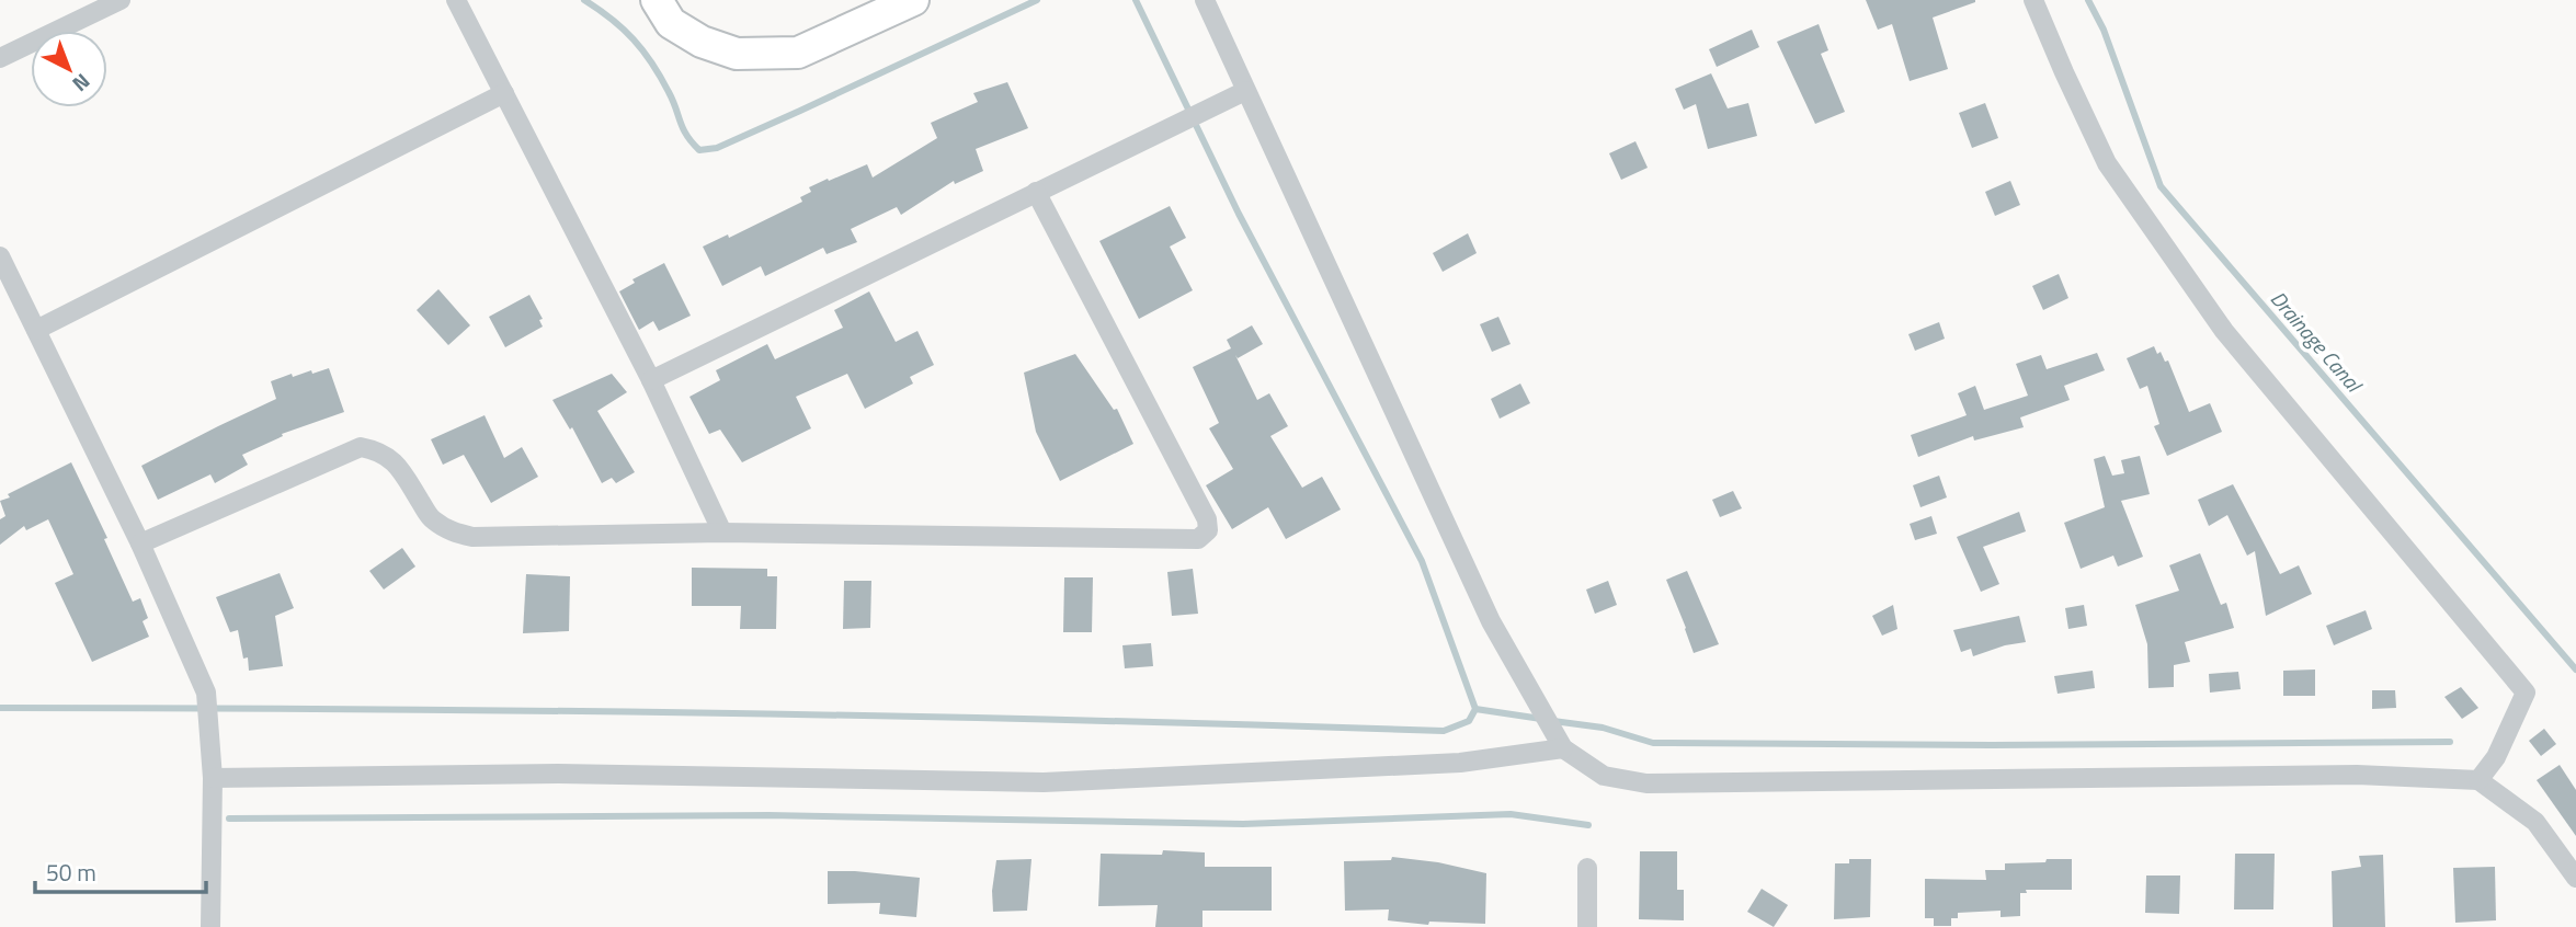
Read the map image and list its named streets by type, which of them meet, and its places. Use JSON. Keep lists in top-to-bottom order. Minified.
{"water":["Drainage Canal"],"scale_bar":"50 m","north":"bottom right"}
